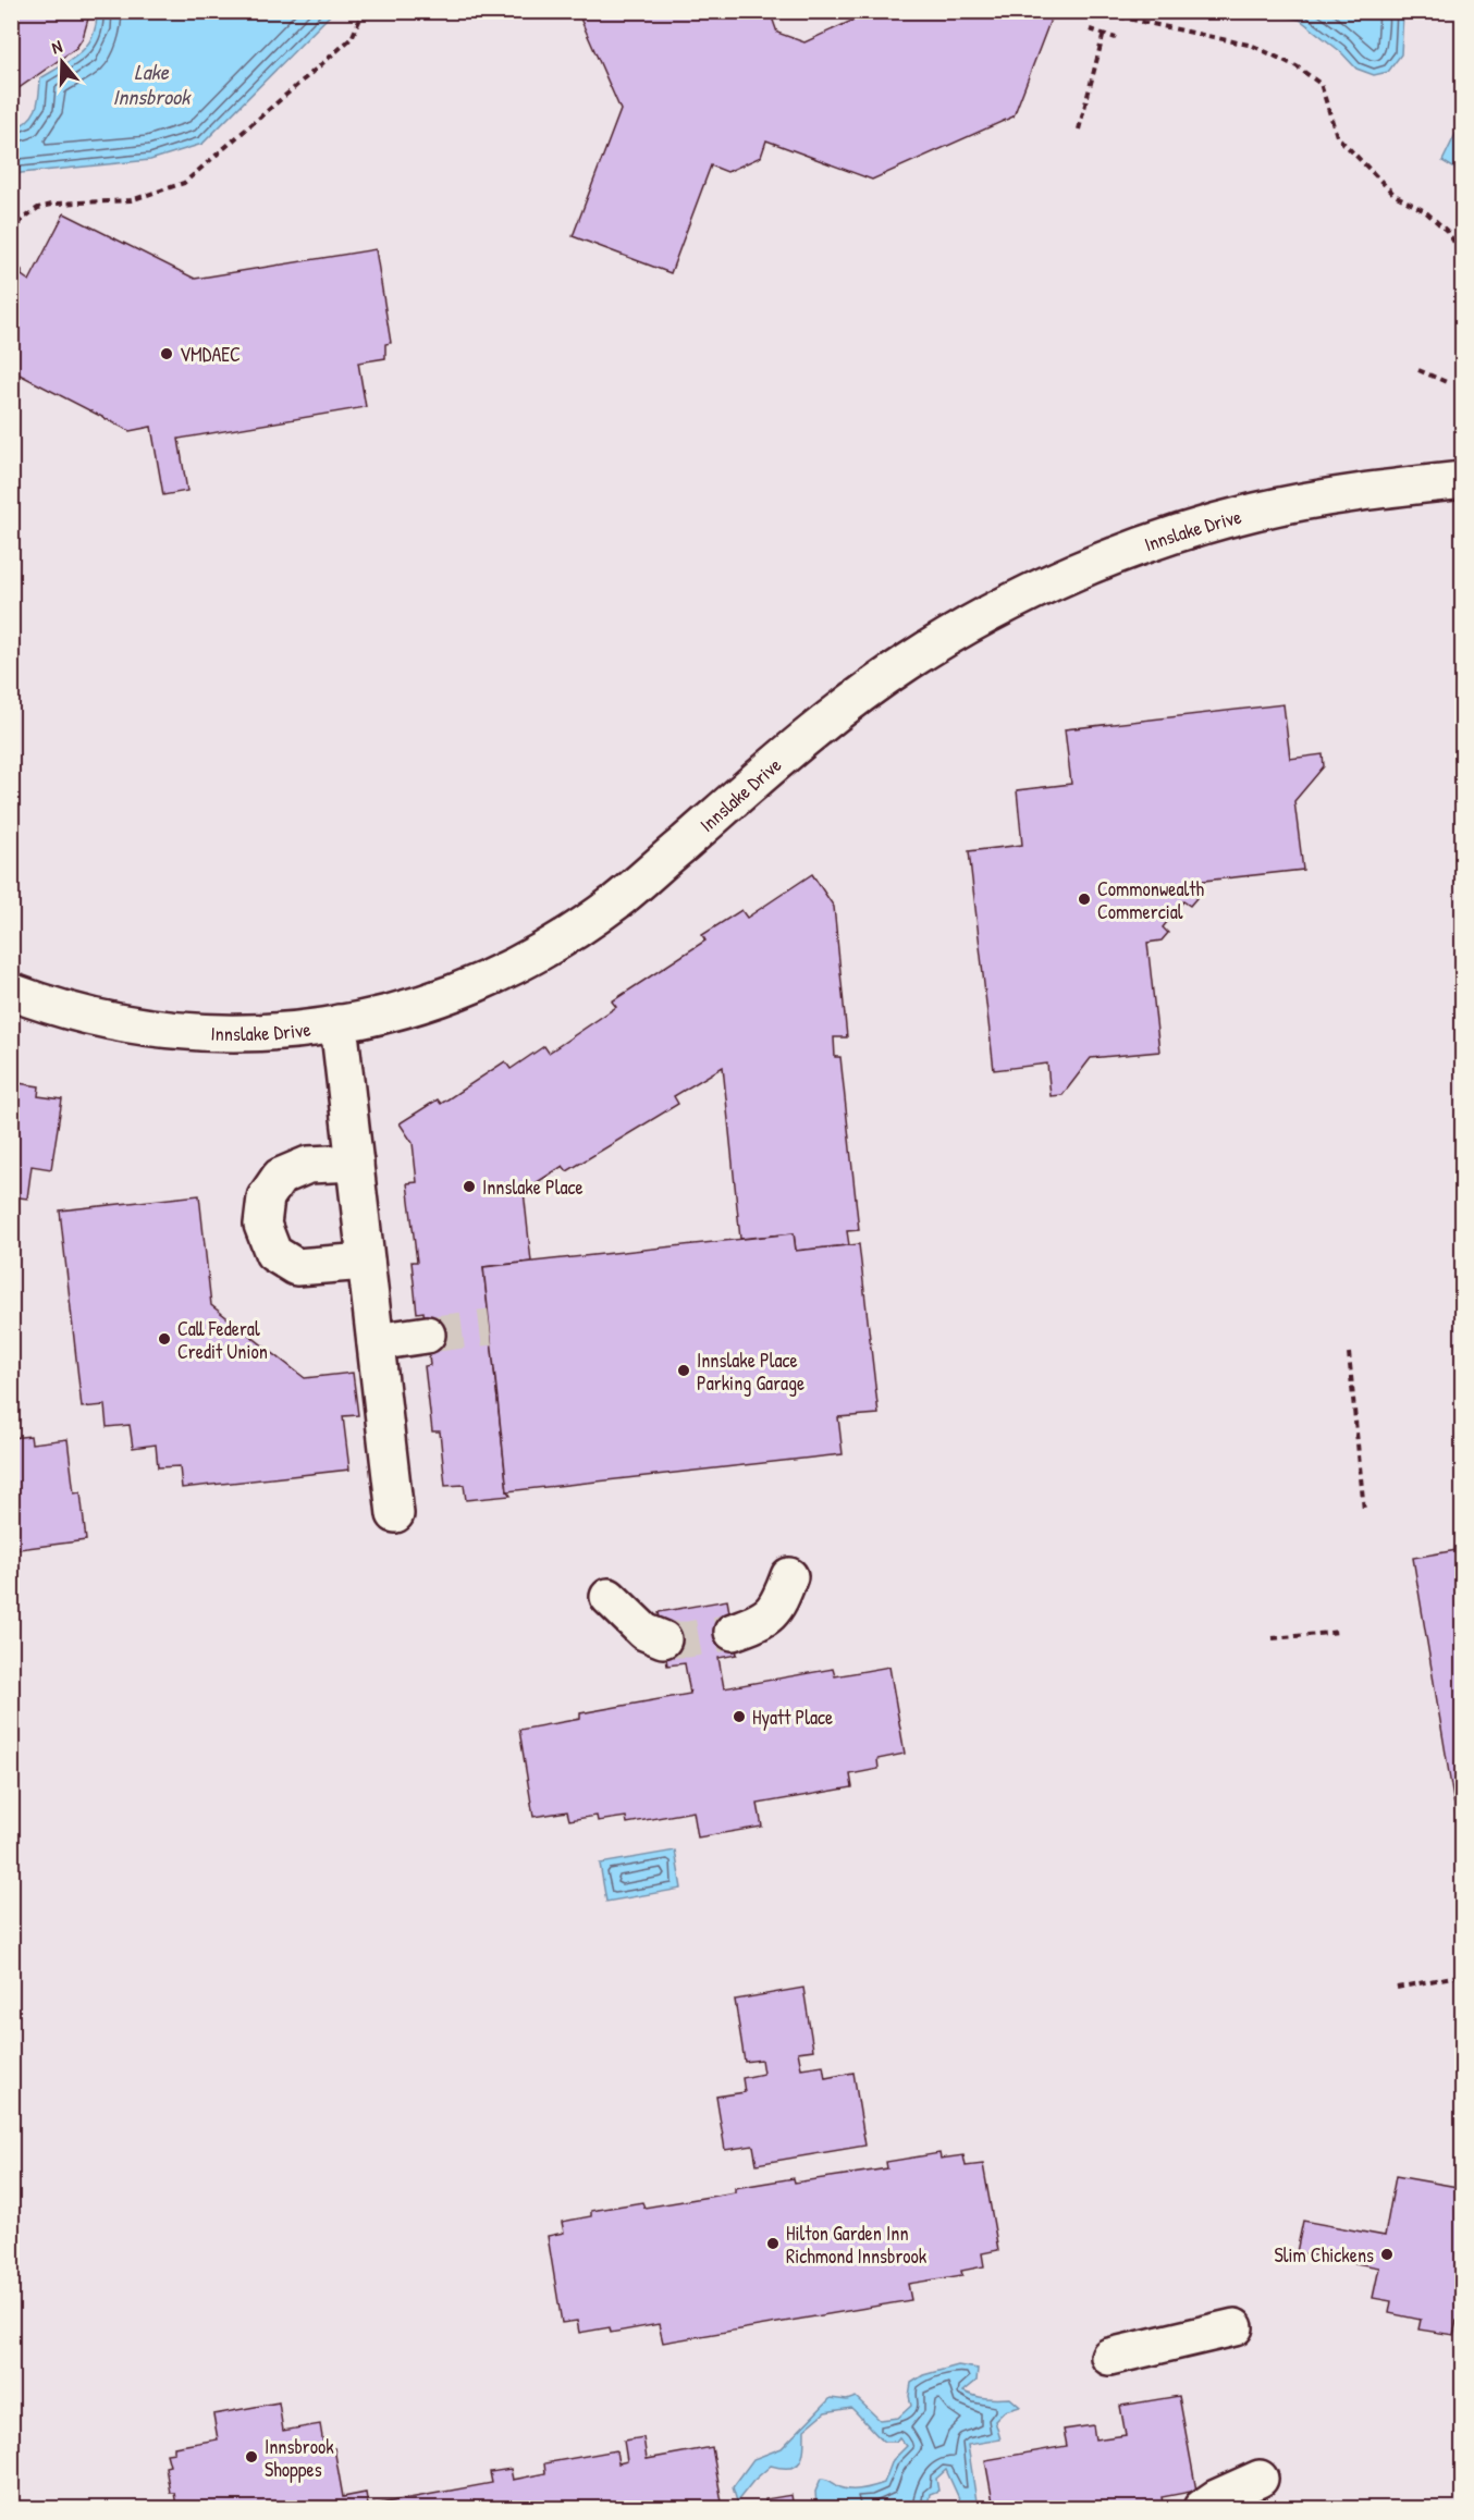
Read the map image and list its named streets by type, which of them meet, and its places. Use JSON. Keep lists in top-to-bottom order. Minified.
{"streets":{"street":["Innslake Drive"]},"water":["Lake Innsbrook"],"places":["VMDAEC","Commonwealth Commercial","Innslake Place","Call Federal Credit Union","Innslake Place Parking Garage","Hyatt Place","Hilton Garden Inn Richmond Innsbrook","Slim Chickens","Innsbrook Shoppes"],"north":"top"}
